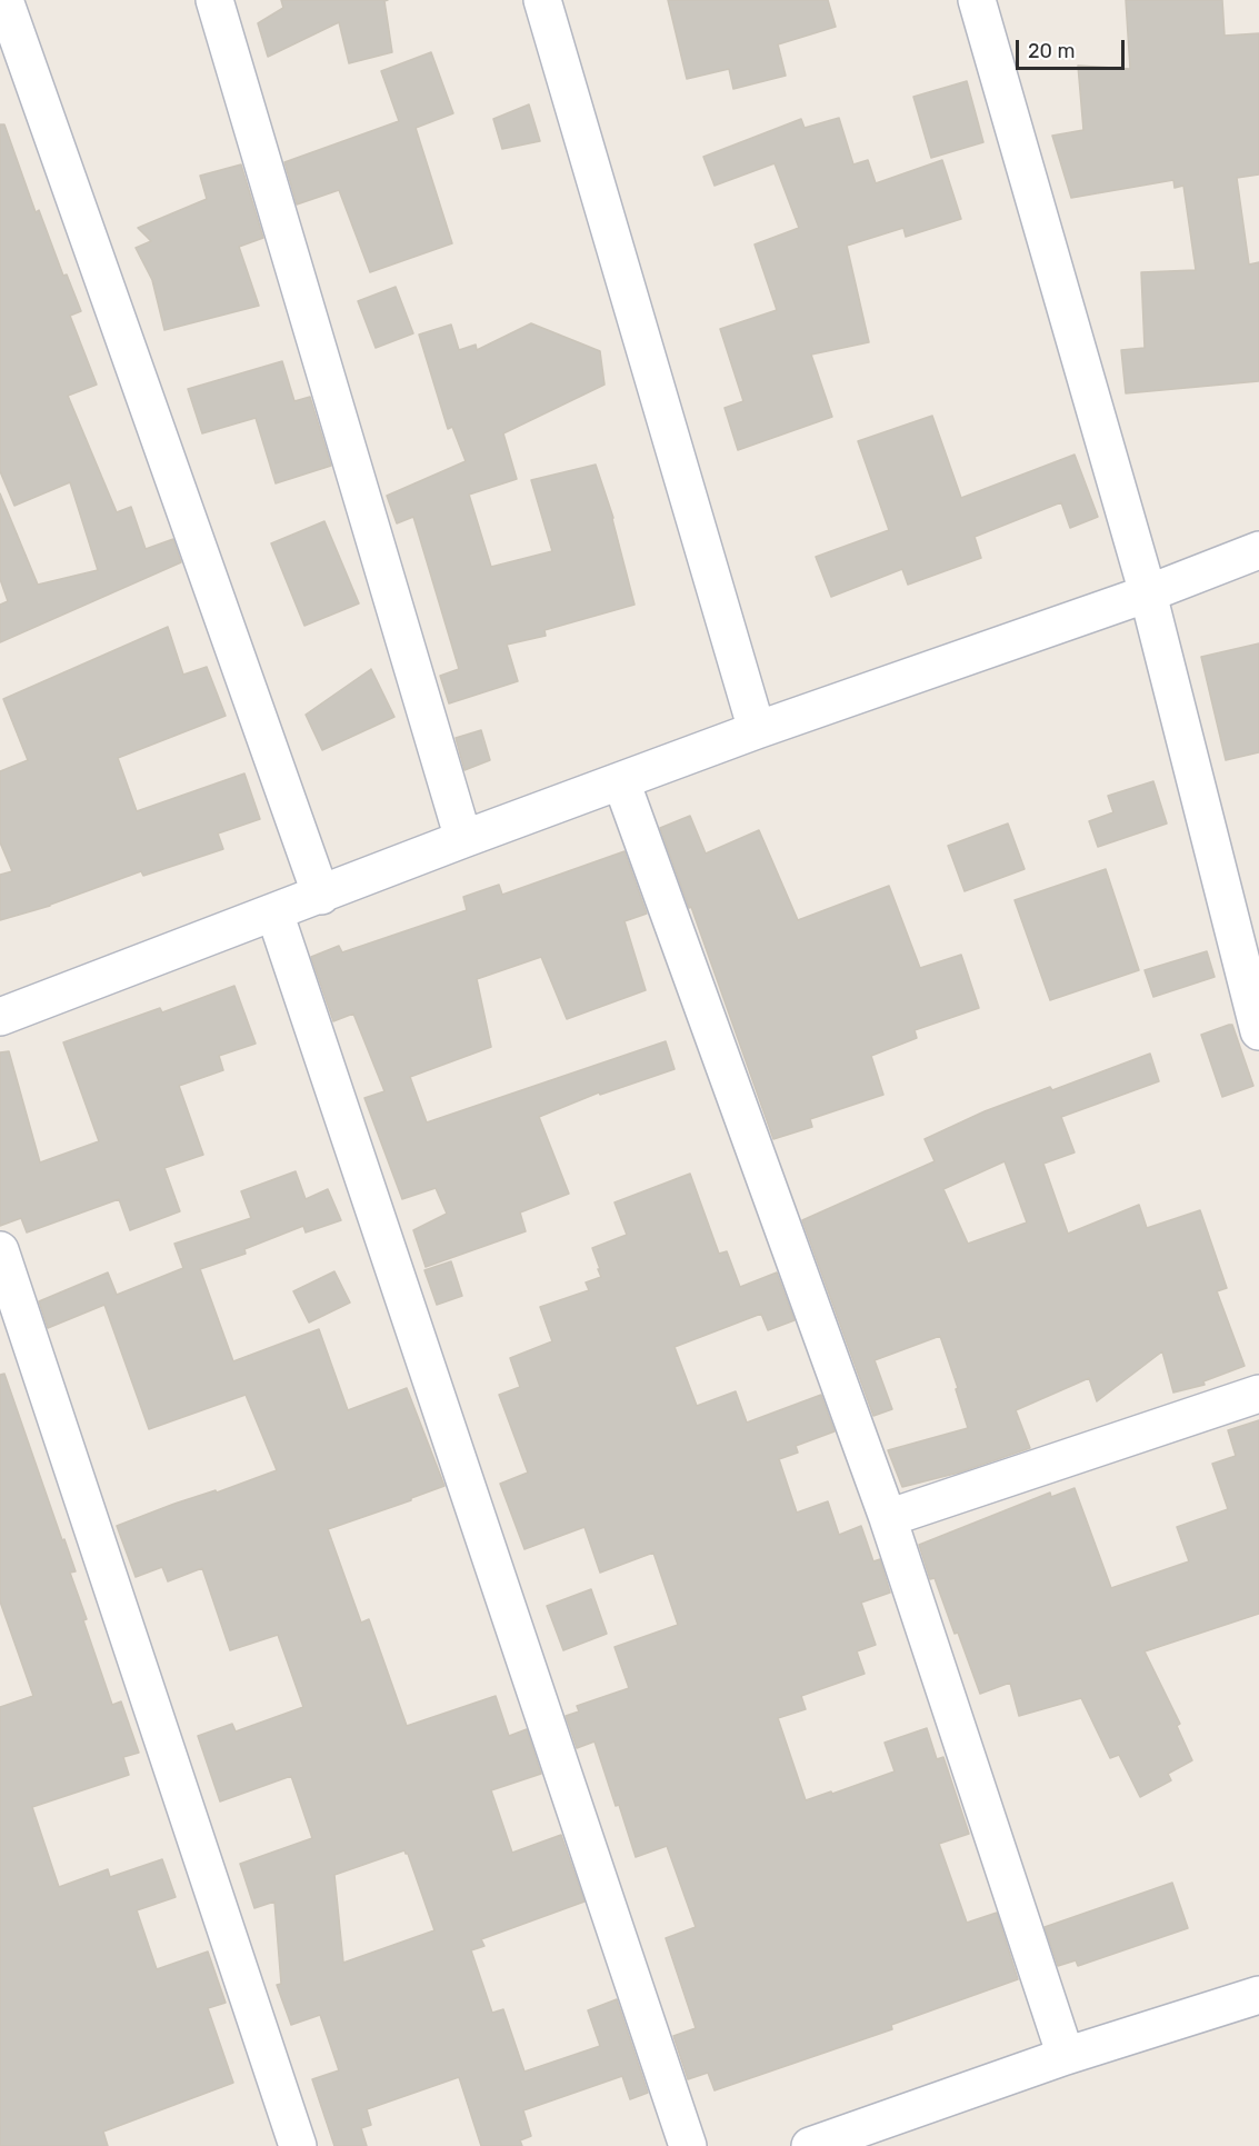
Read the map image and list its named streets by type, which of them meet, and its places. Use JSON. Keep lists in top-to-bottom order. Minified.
{"scale_bar":"20 m"}
